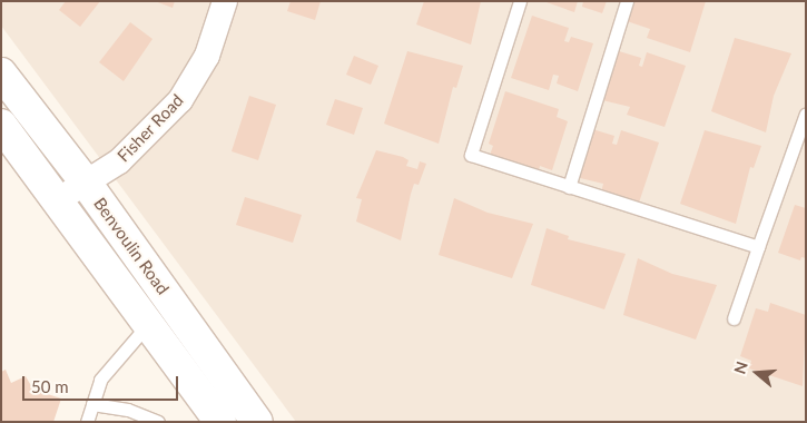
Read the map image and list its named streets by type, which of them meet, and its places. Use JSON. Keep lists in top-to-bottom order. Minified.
{"streets":{"main road":["Benvoulin Road"],"street":["Fisher Road"]},"crossings":[["Fisher Road","Benvoulin Road"]],"scale_bar":"50 m","north":"left"}
